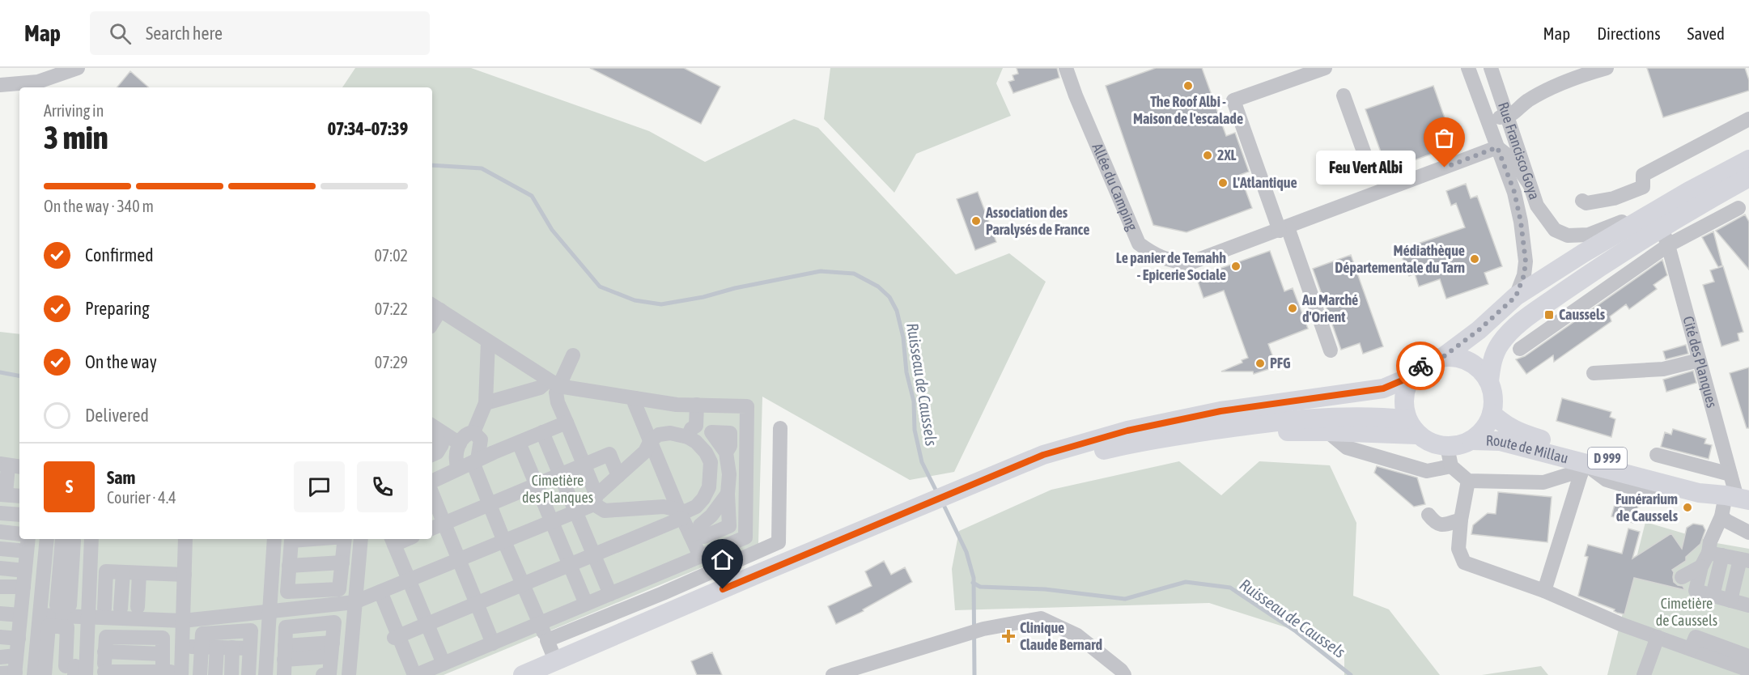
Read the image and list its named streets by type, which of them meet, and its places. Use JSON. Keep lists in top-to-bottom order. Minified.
{"streets":{"main road":["Route de Millau","D 999"],"street":["Rue Francisco Goya","Allée du Camping","Cité des Planques"]},"crossings":[["Rue Francisco Goya","Allée du Camping"],["Cité des Planques","Route de Millau"]],"water":["Ruisseau de Caussels"],"parks":["Cimetière des Planques","Cimetière de Caussels"],"places":{"other":["The Roof Albi - Maison de l'escalade","2XL","Feu Vert Albi","L'Atlantique","Association des Paralysés de France","Médiathèque Départementale du Tarn","Le panier de Temahh - Epicerie Sociale","Au Marché d'Orient","PFG","Funérarium de Caussels"],"transit":["Caussels"],"health":["Clinique Claude Bernard"]},"page":{"header":"Map","search":"Search here","nav":["Map","Directions","Saved"],"heading":["3 min","Arriving in","07:34–07:39"],"panel":["Sam","Courier · 4.4"],"bubble":"Feu Vert Albi","bar":"On the way · 340 m","list":[["Confirmed","07:02"],["Preparing","07:22"],["On the way","07:29"],"Delivered"],"round":"S"}}
